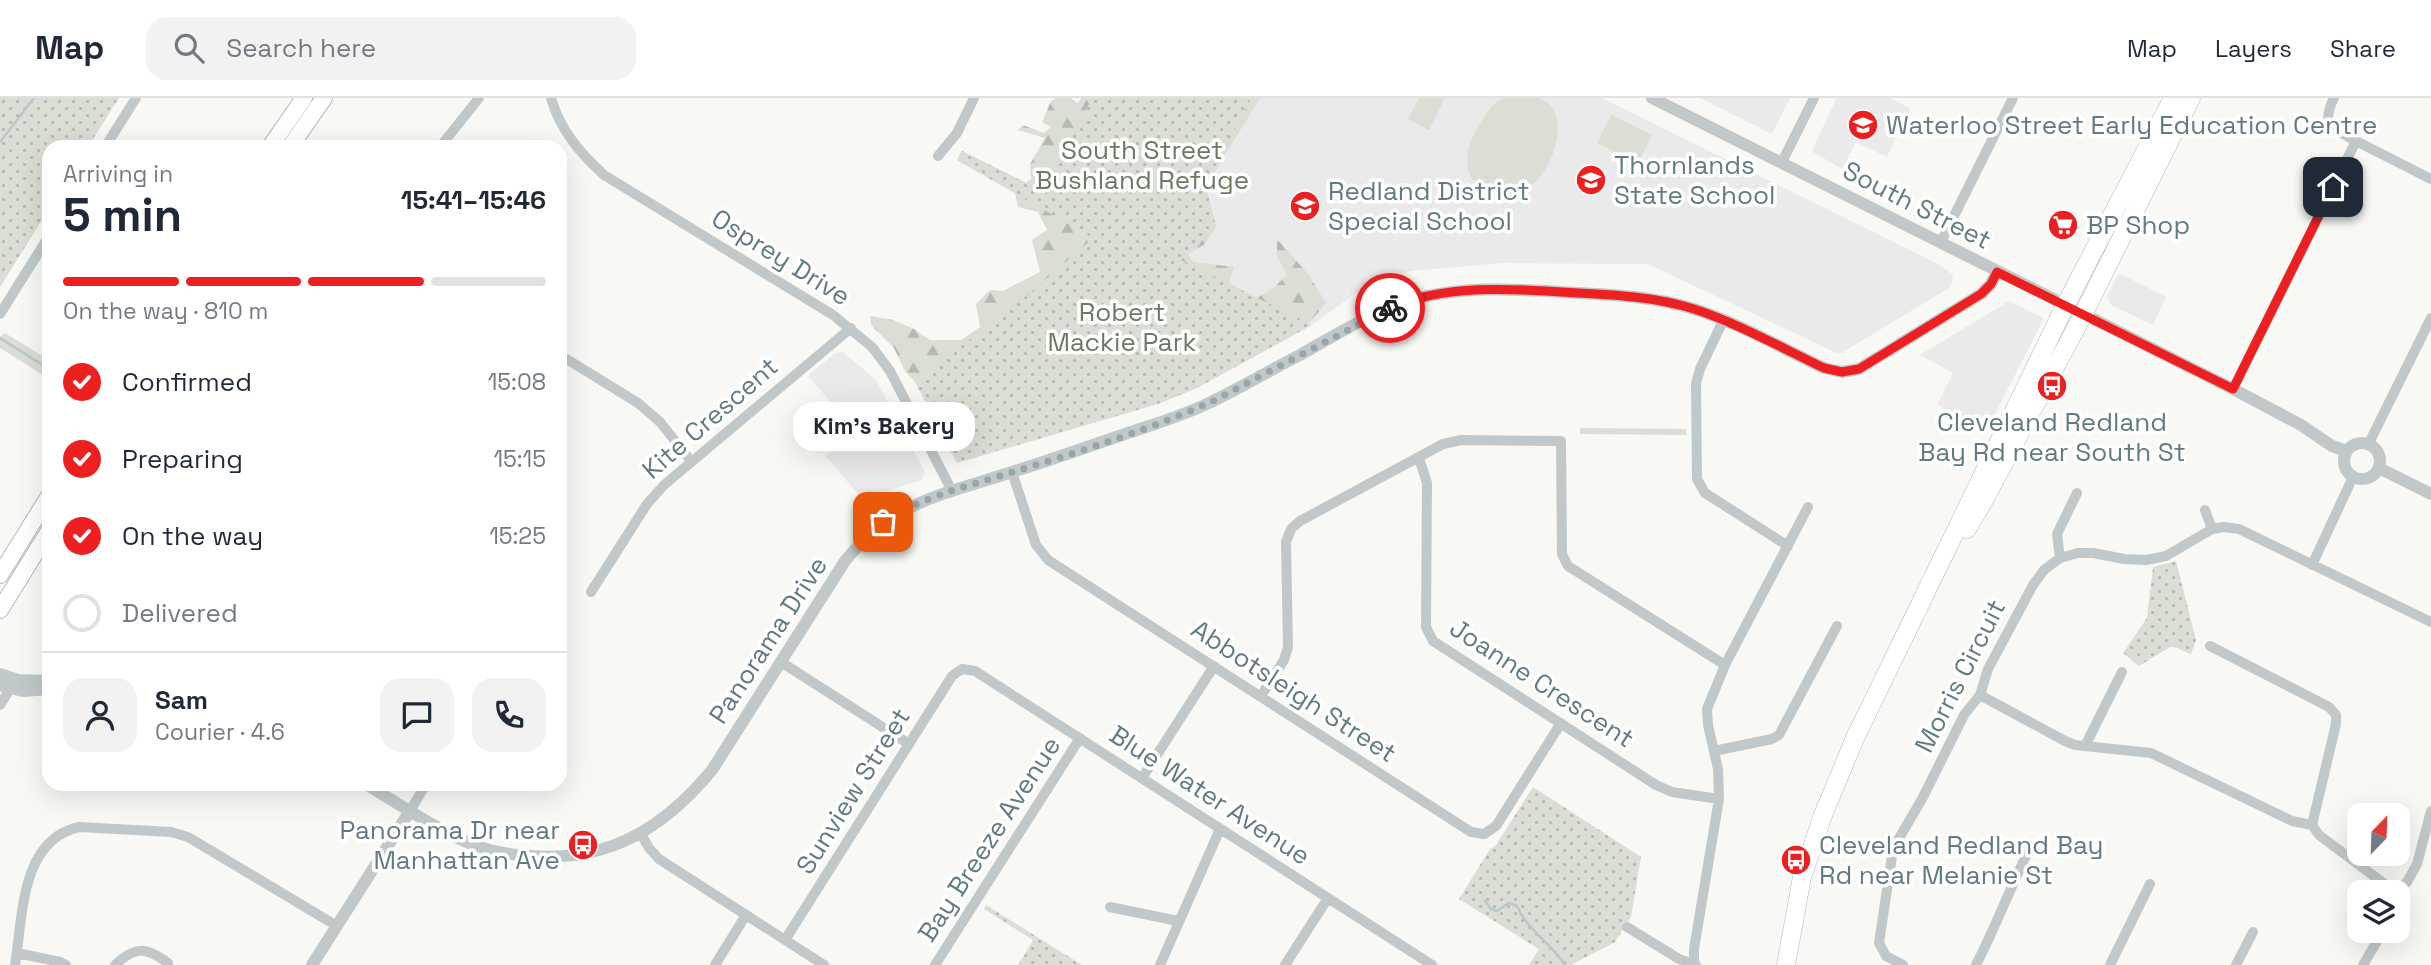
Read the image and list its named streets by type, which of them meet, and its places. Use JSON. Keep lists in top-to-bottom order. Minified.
{"streets":{"street":["South Street","Osprey Drive","Kite Crescent","Panorama Drive","Morris Circuit","Joanne Crescent","Abbotsleigh Street","Sunview Street","Blue Water Avenue","Bay Breeze Avenue"]},"crossings":[["South Street","Panorama Drive"],["Osprey Drive","Kite Crescent"],["Osprey Drive","Panorama Drive"],["Panorama Drive","Abbotsleigh Street"],["Joanne Crescent","Abbotsleigh Street"],["Sunview Street","Blue Water Avenue"],["Blue Water Avenue","Bay Breeze Avenue"]],"parks":["South Street Bushland Refuge","Robert Mackie Park"],"places":{"school or university":["Waterloo Street Early Education Centre","Thornlands State School","Redland District Special School"],"supermarket":["BP Shop"],"bus stop":["Cleveland Redland Bay Rd near South St","Panorama Dr near Manhattan Ave","Cleveland Redland Bay Rd near Melanie St"],"other":["Kim's Bakery"]},"north":"top right","page":{"header":"Map","search":"Search here","nav":["Map","Layers","Share"],"heading":["5 min","Arriving in","15:41–15:46"],"panel":["Sam","Courier · 4.6"],"bar":"On the way · 810 m","list":[["Confirmed","15:08"],["Preparing","15:15"],["On the way","15:25"],"Delivered"],"bubble":"Kim's Bakery"}}
